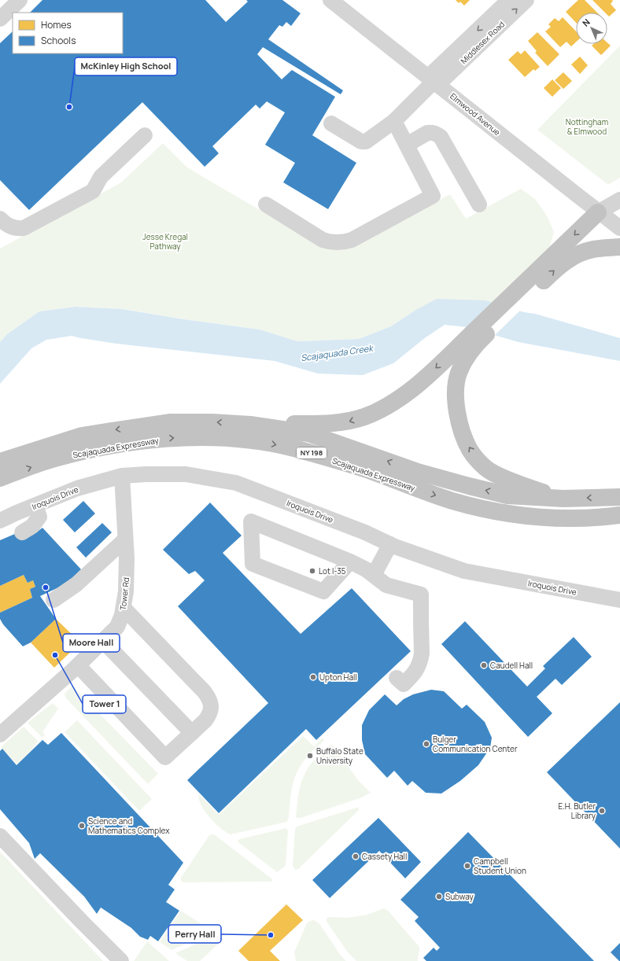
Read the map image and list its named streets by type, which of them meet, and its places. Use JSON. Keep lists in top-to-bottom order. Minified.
{"streets":{"highway":["Scajaquada Expressway","NY 198"],"street":["Middlesex Road","Elmwood Avenue","Iroquois Drive","Tower Rd"]},"crossings":[["Middlesex Road","Elmwood Avenue"],["Iroquois Drive","Tower Rd"]],"water":["Scajaquada Creek"],"parks":["Nottingham & Elmwood","Jesse Kregal Pathway"],"places":["McKinley High School","Lot I-35","Moore Hall","Tower 1","Caudell Hall","Upton Hall","Bulger Communication Center","Buffalo State University","E.H. Butler Library","Science and Mathematics Complex","Cassety Hall","Campbell Student Union","Subway","Perry Hall"],"legend":["Homes","Schools"],"north":"top left"}
